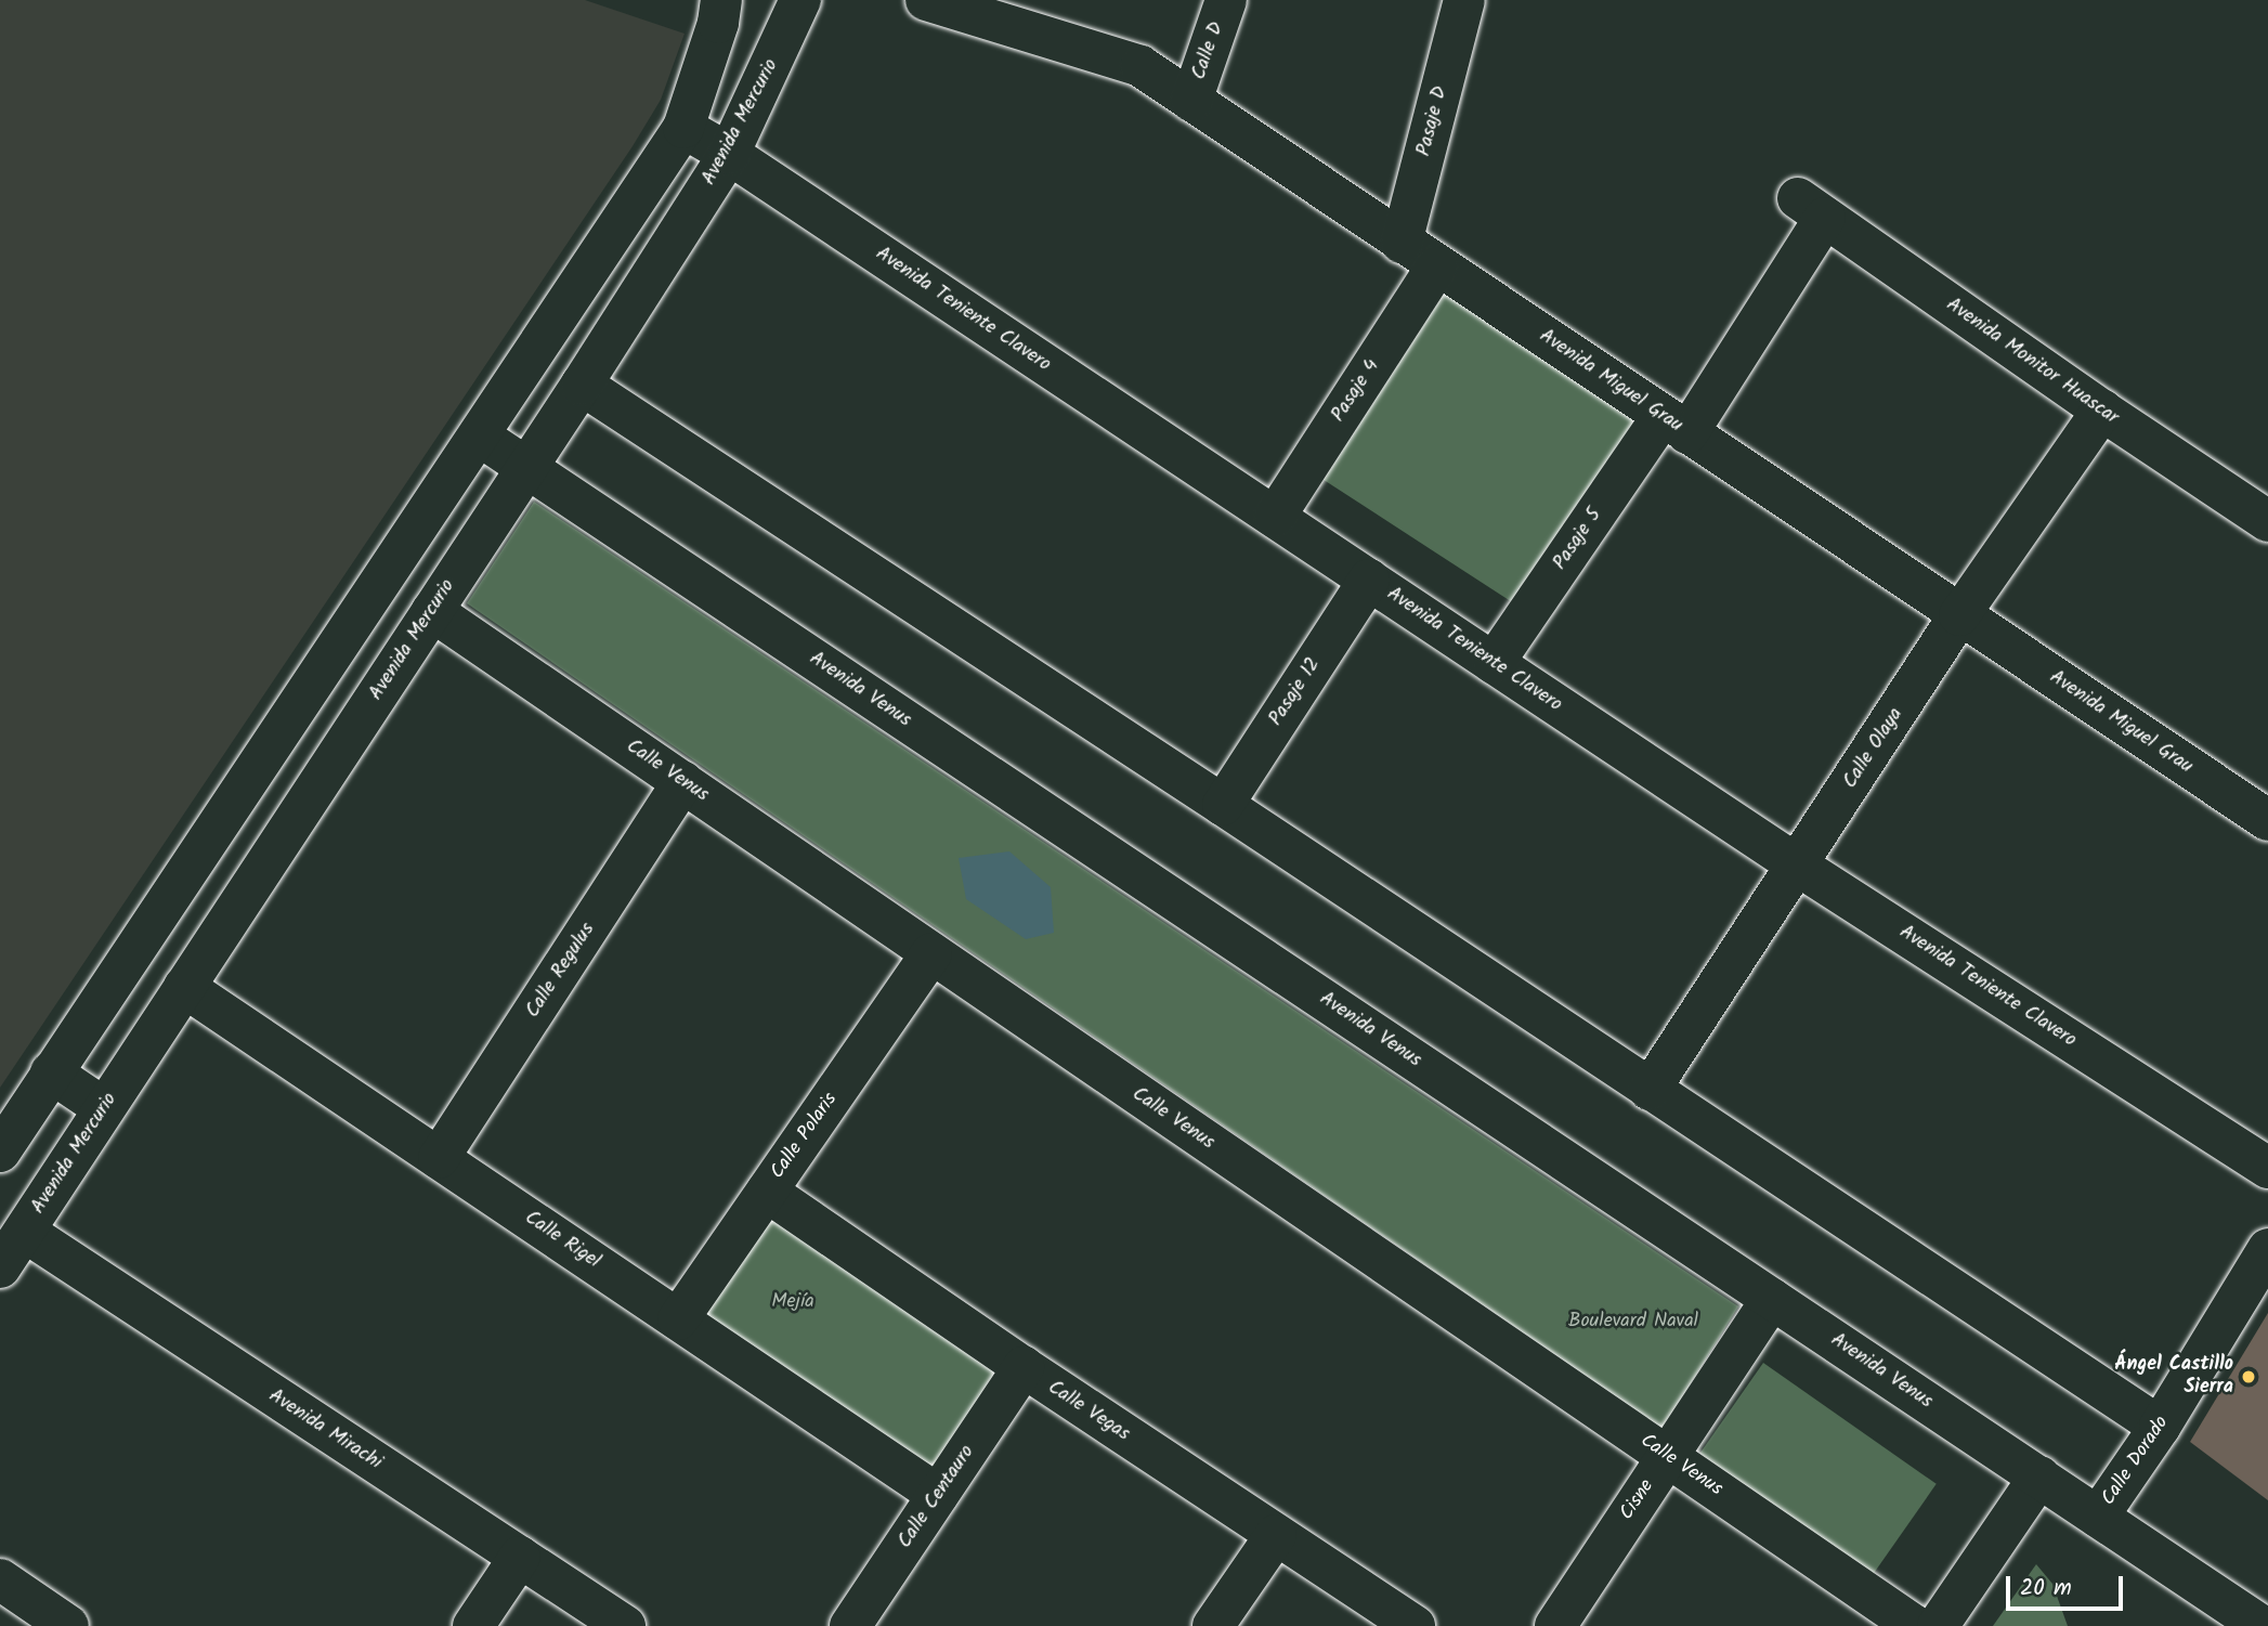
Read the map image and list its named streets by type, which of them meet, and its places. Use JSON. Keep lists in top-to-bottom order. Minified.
{"streets":{"street":["Calle D","Pasaje D","Avenida Mercurio","Avenida Teniente Clavero","Avenida Monitor Huascar","Avenida Miguel Grau","Pasaje 4","Pasaje 5","Avenida Venus","Pasaje 12","Calle Olaya","Calle Venus","Calle Regulus","Calle Polaris","Calle Rigel","Calle Vegas","Avenida Mirachi","Calle Dorado","Calle Centauro","Cisne"]},"crossings":[["Calle D","Avenida Miguel Grau"],["Pasaje D","Avenida Miguel Grau"],["Avenida Mercurio","Avenida Teniente Clavero"],["Avenida Mercurio","Avenida Venus"],["Avenida Mercurio","Calle Venus"],["Avenida Mercurio","Calle Rigel"],["Avenida Mercurio","Avenida Mirachi"],["Avenida Teniente Clavero","Pasaje 4"],["Avenida Teniente Clavero","Pasaje 5"],["Avenida Teniente Clavero","Pasaje 12"],["Avenida Teniente Clavero","Calle Olaya"],["Avenida Monitor Huascar","Pasaje 5"],["Avenida Monitor Huascar","Calle Olaya"],["Avenida Miguel Grau","Pasaje 4"],["Avenida Miguel Grau","Pasaje 5"],["Avenida Miguel Grau","Calle Olaya"],["Avenida Venus","Calle Dorado"],["Avenida Venus","Cisne"],["Calle Venus","Calle Regulus"],["Calle Venus","Calle Polaris"],["Calle Venus","Cisne"],["Calle Regulus","Calle Rigel"],["Calle Polaris","Calle Rigel"],["Calle Polaris","Calle Vegas"],["Calle Rigel","Calle Centauro"],["Calle Vegas","Calle Centauro"]],"parks":["Mejía","Boulevard Naval"],"places":["Ángel Castillo Sierra"],"scale_bar":"20 m"}
